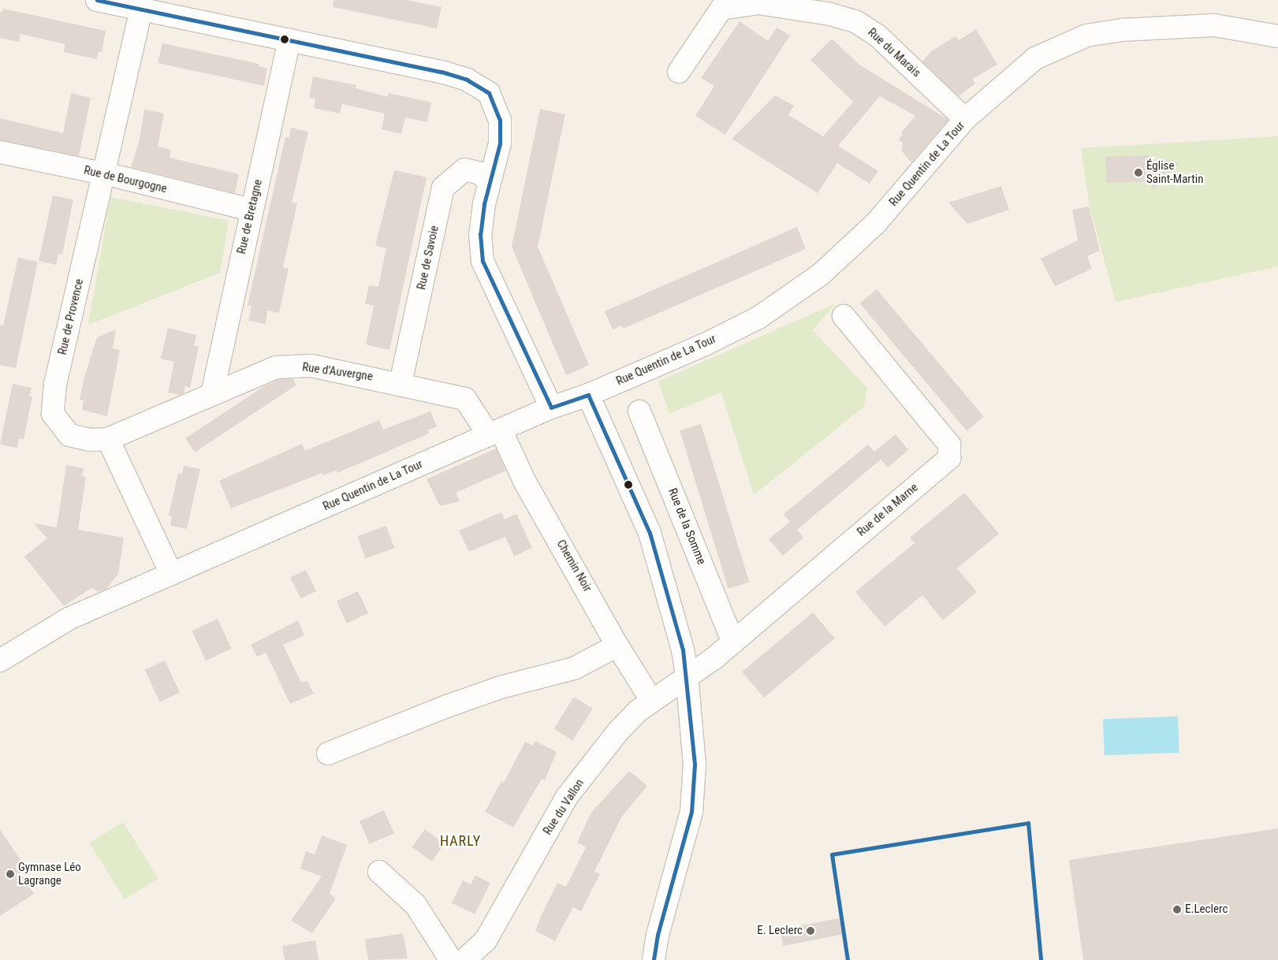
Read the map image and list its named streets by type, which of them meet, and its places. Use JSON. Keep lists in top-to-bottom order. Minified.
{"streets":{"street":["Rue du Marais","Rue Quentin de La Tour","Rue de Bourgogne","Rue de Bretagne","Rue de Savoie","Rue de Provence","Rue d'Auvergne","Rue de la Marne","Rue de la Somme","Chemin Noir","Rue du Vallon"]},"crossings":[["Rue du Marais","Rue Quentin de La Tour"],["Rue Quentin de La Tour","Rue d'Auvergne"],["Rue Quentin de La Tour","Chemin Noir"],["Rue de Bourgogne","Rue de Bretagne"],["Rue de Bourgogne","Rue de Provence"],["Rue de Bretagne","Rue d'Auvergne"],["Rue de Savoie","Rue d'Auvergne"],["Rue de Provence","Rue d'Auvergne"],["Rue d'Auvergne","Chemin Noir"],["Rue de la Marne","Rue de la Somme"],["Rue de la Marne","Rue du Vallon"],["Chemin Noir","Rue du Vallon"]],"districts":["HARLY"],"places":["Église Saint-Martin","Gymnase Léo Lagrange","E.Leclerc","E. Leclerc"]}
